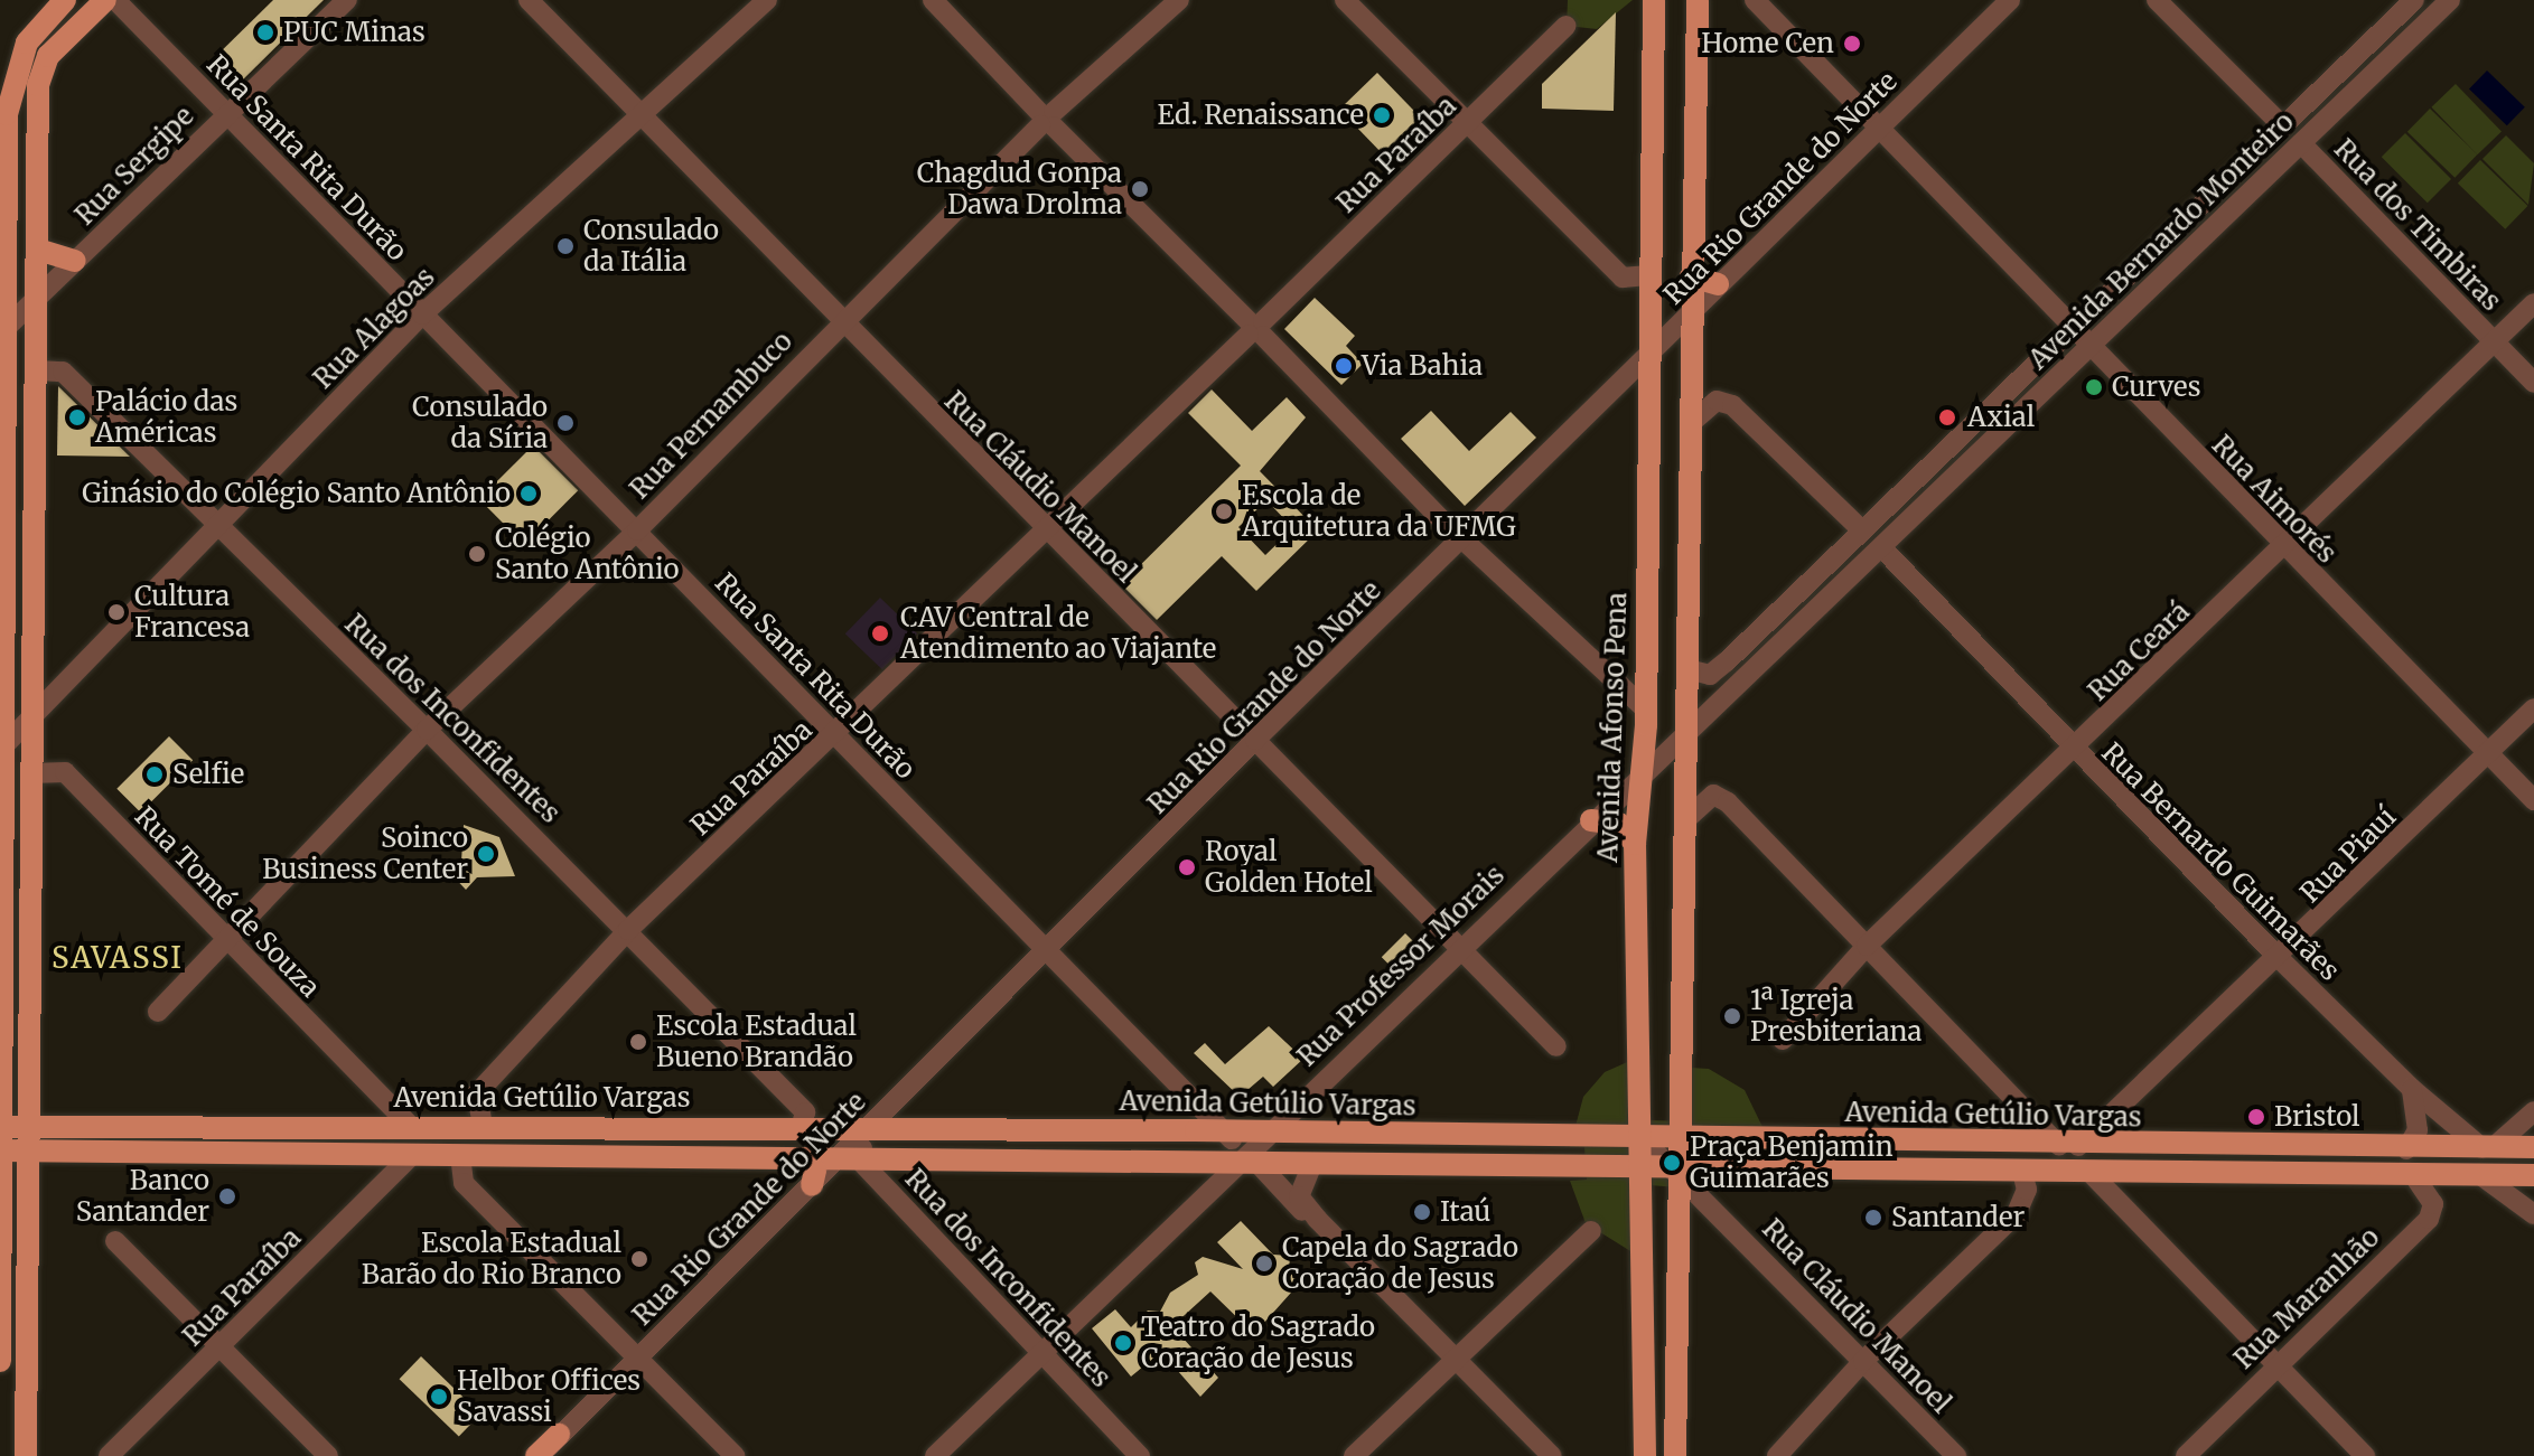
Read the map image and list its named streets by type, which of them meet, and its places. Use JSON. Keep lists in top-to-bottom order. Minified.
{"streets":{"main road":["Avenida Afonso Pena","Avenida Getúlio Vargas"],"street":["Rua Paraíba","Rua Santa Rita Durão","Rua Sergipe","Rua Rio Grande do Norte","Rua dos Timbiras","Avenida Bernardo Monteiro","Rua Alagoas","Rua Pernambuco","Rua Cláudio Manoel","Rua Aimorés","Rua Ceará","Rua dos Inconfidentes","Rua Piauí","Rua Bernardo Guimarães","Rua Tomé de Souza","Rua Professor Morais","Rua Maranhão"]},"crossings":[["Rua Paraíba","Rua Santa Rita Durão"],["Rua Paraíba","Rua Cláudio Manoel"],["Rua Paraíba","Rua dos Inconfidentes"],["Rua Paraíba","Avenida Getúlio Vargas"],["Rua Santa Rita Durão","Rua Sergipe"],["Rua Santa Rita Durão","Rua Rio Grande do Norte"],["Rua Santa Rita Durão","Rua Alagoas"],["Rua Santa Rita Durão","Rua Pernambuco"],["Rua Santa Rita Durão","Avenida Getúlio Vargas"],["Rua Rio Grande do Norte","Rua Cláudio Manoel"],["Rua Rio Grande do Norte","Rua Aimorés"],["Rua Rio Grande do Norte","Avenida Afonso Pena"],["Rua Rio Grande do Norte","Avenida Getúlio Vargas"],["Rua dos Timbiras","Avenida Bernardo Monteiro"],["Rua dos Timbiras","Rua Ceará"],["Avenida Bernardo Monteiro","Rua Aimorés"],["Avenida Bernardo Monteiro","Avenida Afonso Pena"],["Avenida Bernardo Monteiro","Rua Bernardo Guimarães"],["Avenida Bernardo Monteiro","Rua Professor Morais"],["Rua Alagoas","Rua Cláudio Manoel"],["Rua Alagoas","Rua dos Inconfidentes"],["Rua Pernambuco","Rua Cláudio Manoel"],["Rua Pernambuco","Rua dos Inconfidentes"],["Rua Pernambuco","Rua Tomé de Souza"],["Rua Cláudio Manoel","Avenida Afonso Pena"],["Rua Cláudio Manoel","Rua Professor Morais"],["Rua Cláudio Manoel","Avenida Getúlio Vargas"],["Rua Aimorés","Rua Ceará"],["Rua Aimorés","Rua Piauí"],["Rua Ceará","Rua Bernardo Guimarães"],["Rua dos Inconfidentes","Rua Professor Morais"],["Rua dos Inconfidentes","Avenida Getúlio Vargas"],["Avenida Afonso Pena","Rua Professor Morais"],["Avenida Afonso Pena","Avenida Getúlio Vargas"],["Rua Piauí","Rua Bernardo Guimarães"],["Rua Piauí","Avenida Getúlio Vargas"],["Rua Bernardo Guimarães","Avenida Getúlio Vargas"],["Rua Tomé de Souza","Avenida Getúlio Vargas"],["Rua Professor Morais","Avenida Getúlio Vargas"],["Avenida Getúlio Vargas","Rua Maranhão"]],"districts":["SAVASSI"],"places":["PUC Minas","Home Cen","Ed. Renaissance","Chagdud Gonpa Dawa Drolma","Consulado da Itália","Via Bahia","Curves","Palácio das Américas","Axial","Consulado da Síria","Ginásio do Colégio Santo Antônio","Escola de Arquitetura da UFMG","Colégio Santo Antônio","Cultura Francesa","CAV Central de Atendimento ao Viajante","Selfie","Soinco Business Center","Royal Golden Hotel","1ª Igreja Presbiteriana","Escola Estadual Bueno Brandão","Bristol","Praça Benjamin Guimarães","Banco Santander","Itaú","Santander","Escola Estadual Barão do Rio Branco","Capela do Sagrado Coração de Jesus","Teatro do Sagrado Coração de Jesus","Helbor Offices Savassi"]}
